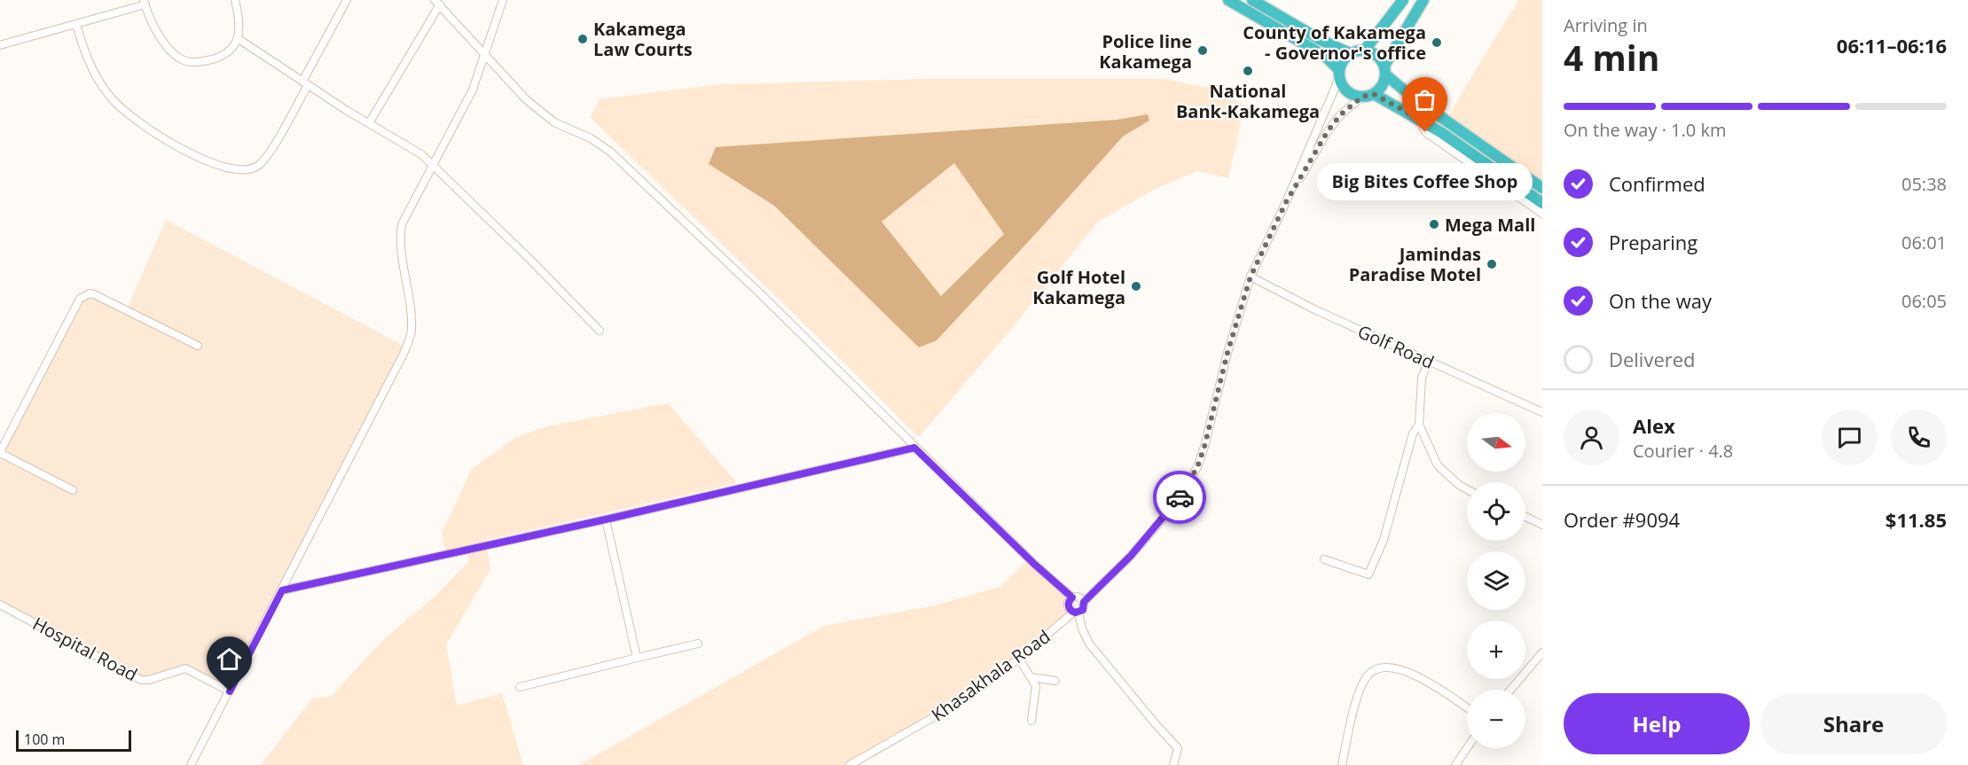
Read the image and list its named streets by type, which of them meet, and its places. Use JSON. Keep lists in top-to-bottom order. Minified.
{"streets":{"street":["Golf Road","Hospital Road","Khasakhala Road"]},"places":["Kakamega Law Courts","County of Kakamega - Governor's office","Police line Kakamega","National Bank-Kakamega","Big Bites Coffee Shop","Mega Mall","Jamindas Paradise Motel","Golf Hotel Kakamega"],"scale_bar":"100 m","north":"right","page":{"heading":["4 min","Arriving in","06:11–06:16"],"panel":["Alex","Courier · 4.8","Order #9094","$11.85"],"bar":"On the way · 1.0 km","list":[["Confirmed","05:38"],["Preparing","06:01"],["On the way","06:05"],"Delivered"],"bubble":"Big Bites Coffee Shop","map_buttons":["+","−"],"buttons":["Help","Share"],"scale":"100 m"}}
